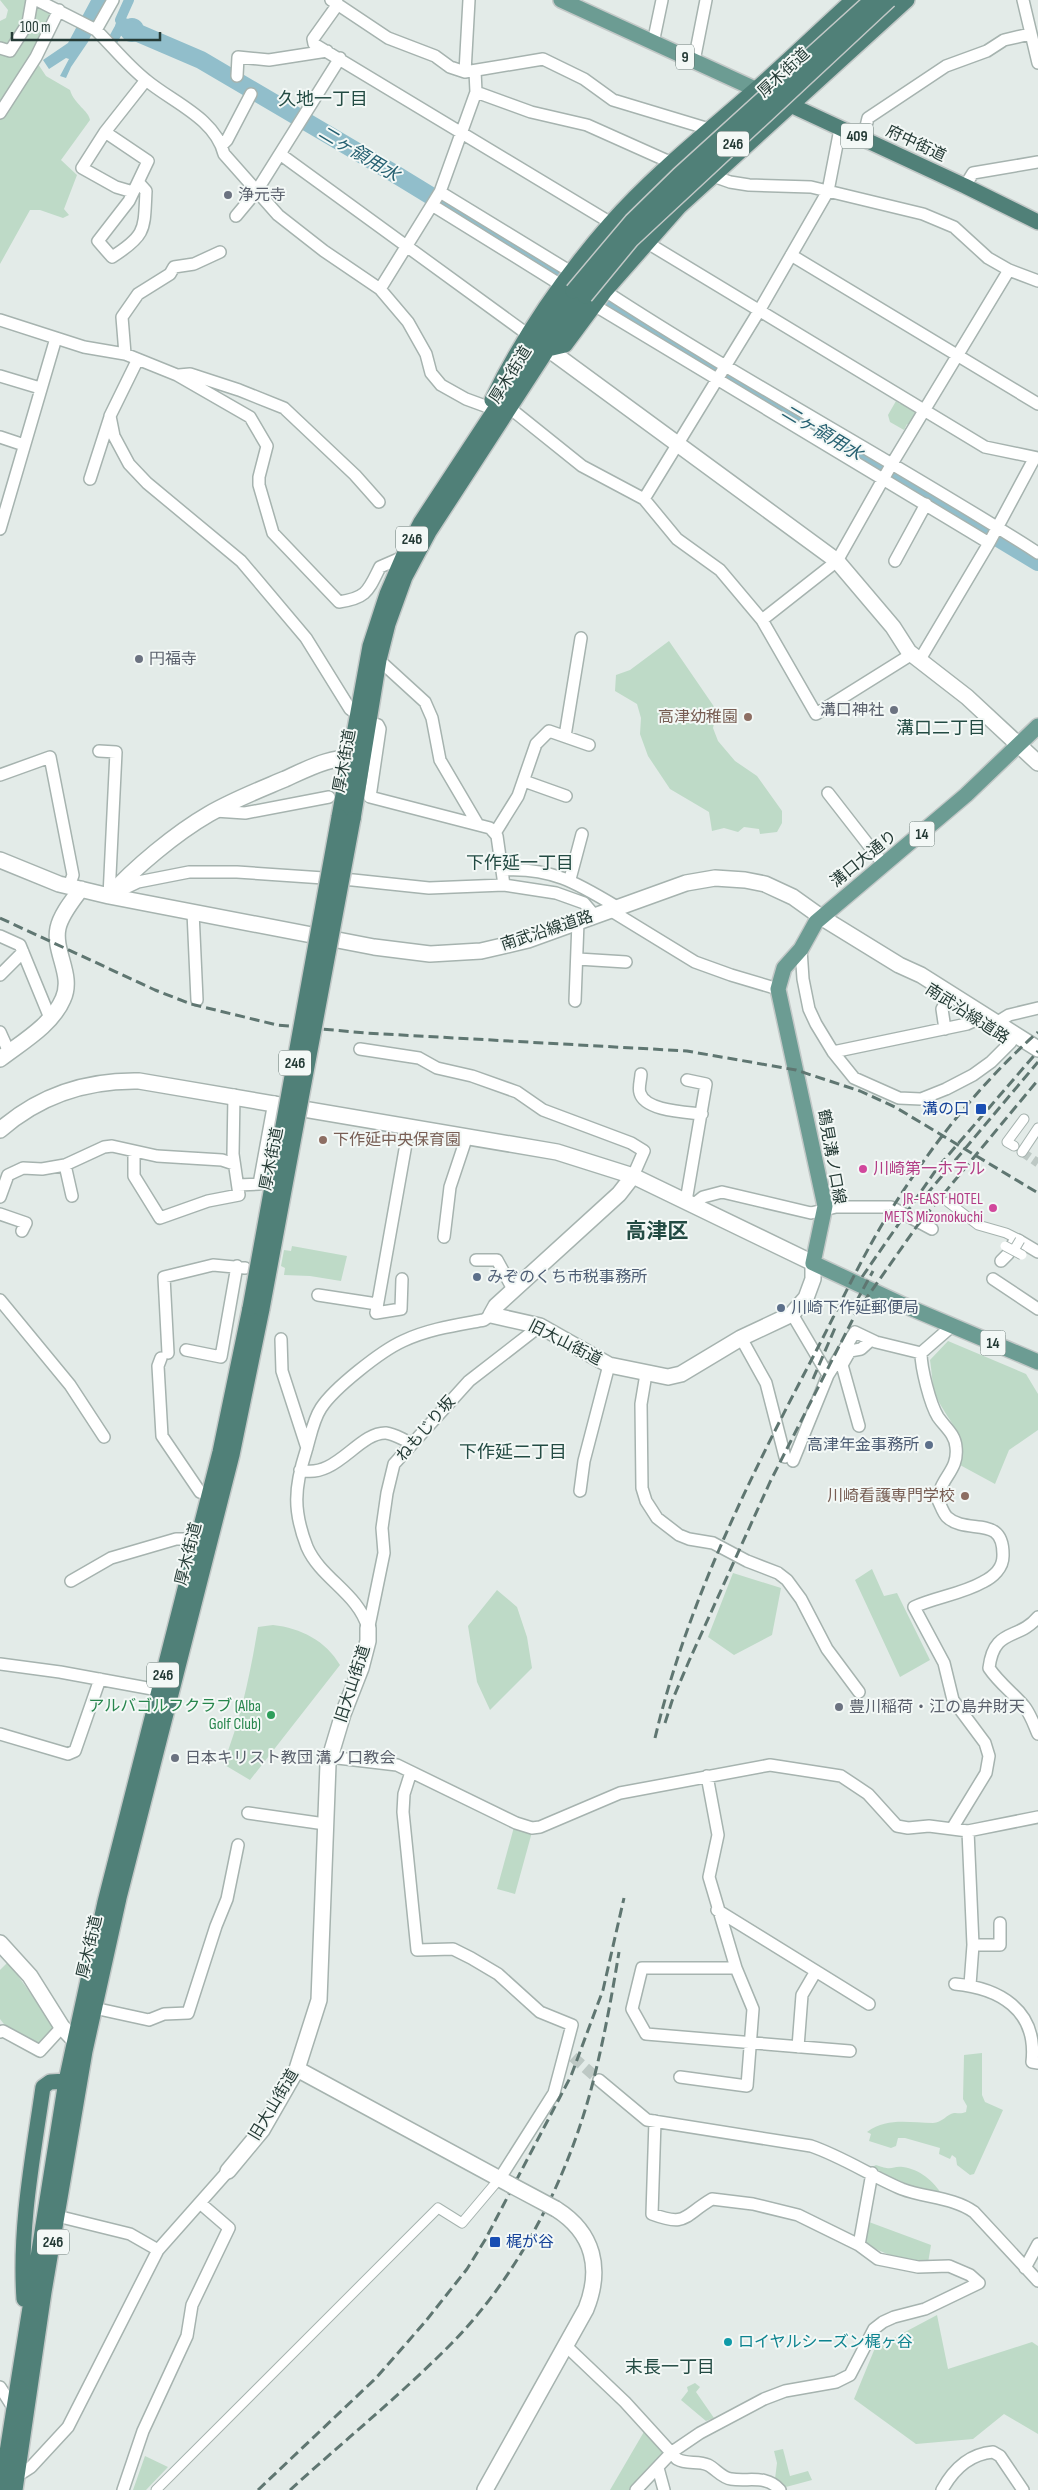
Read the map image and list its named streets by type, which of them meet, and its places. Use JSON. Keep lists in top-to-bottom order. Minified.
{"streets":{"highway":["厚木街道","409","246","府中街道"],"main road":["9","14","溝口大通り","鶴見溝ノ口線"],"street":["南武沿線道路","旧大山街道","ねもじり坂"]},"crossings":[["厚木街道","246"],["厚木街道","旧大山街道"],["246","府中街道"],["14","溝口大通り"],["14","南武沿線道路"],["14","鶴見溝ノ口線"],["14","旧大山街道"],["溝口大通り","南武沿線道路"],["鶴見溝ノ口線","旧大山街道"],["旧大山街道","ねもじり坂"]],"districts":["久地一丁目","溝口二丁目","下作延一丁目","高津区","下作延二丁目","末長一丁目"],"water":["二ヶ領用水"],"places":{"other":["浄元寺","円福寺","溝口神社","高津幼稚園","下作延中央保育園","川崎第一ホテル","JR-EAST HOTEL METS Mizonokuchi","みぞのくち市税事務所","川崎下作延郵便局","高津年金事務所","川崎看護専門学校","豊川稲荷・江の島弁財天","アルバゴルフクラブ (Alba Golf Club)","日本キリスト教団 溝ノ口教会","ロイヤルシーズン梶ヶ谷"],"transit":["溝の口","梶が谷"]},"scale_bar":"100 m"}
